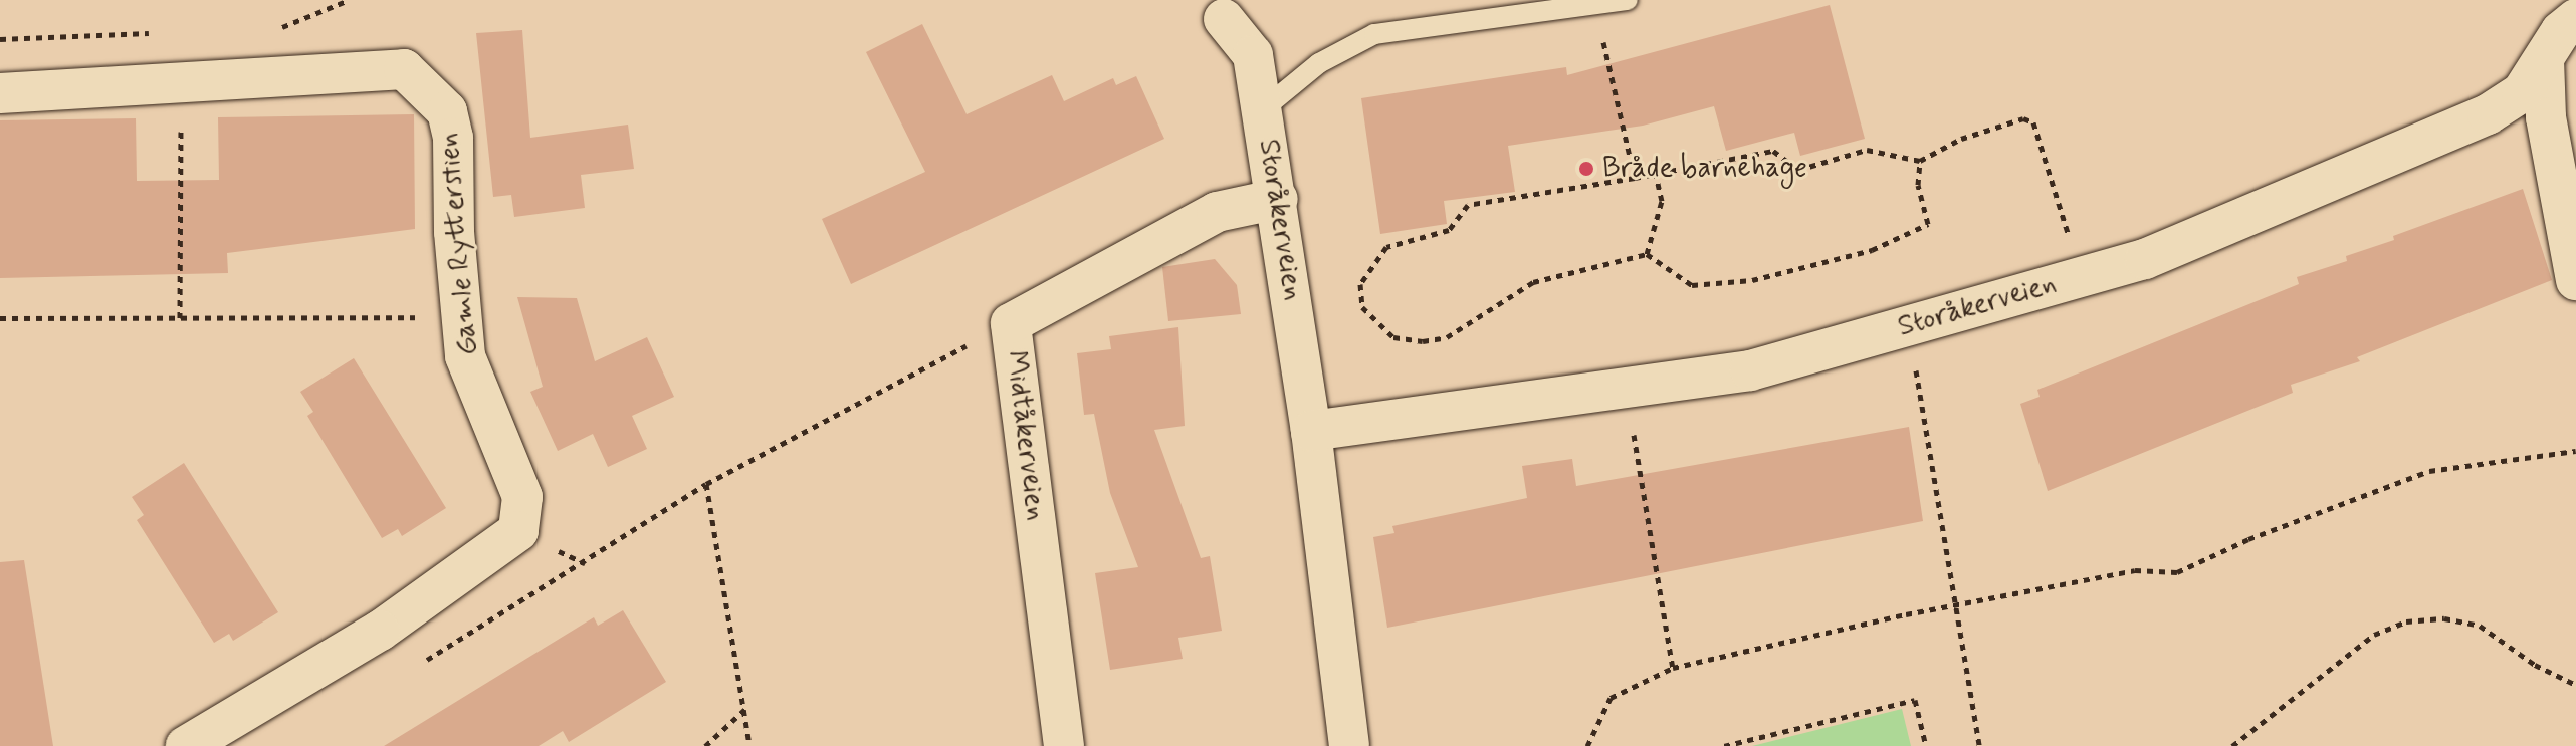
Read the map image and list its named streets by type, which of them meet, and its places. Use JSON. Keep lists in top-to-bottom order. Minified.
{"streets":{"street":["Storåkerveien","Gamle Rytterstien","Midtåkerveien"]},"crossings":[["Storåkerveien","Midtåkerveien"]],"places":["Bråde barnehage"]}
